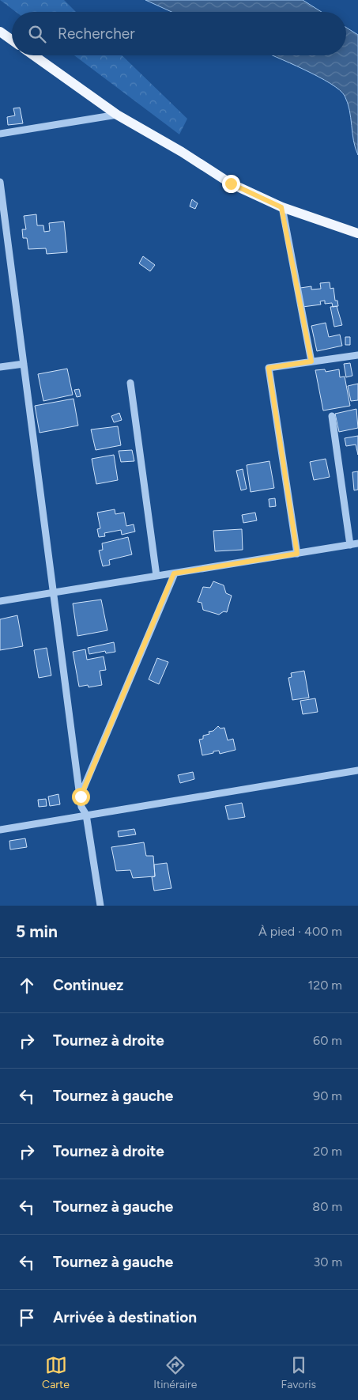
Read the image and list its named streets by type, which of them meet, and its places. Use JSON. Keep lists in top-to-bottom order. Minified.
{"page":{"search":"Rechercher","heading":["5 min","À pied · 400 m"],"list":[["Continuez","120 m"],["Tournez à droite","60 m"],["Tournez à gauche","90 m"],["Tournez à droite","20 m"],["Tournez à gauche","80 m"],["Tournez à gauche","30 m"],"Arrivée à destination"],"nav":["Carte","Itinéraire","Favoris"]}}
